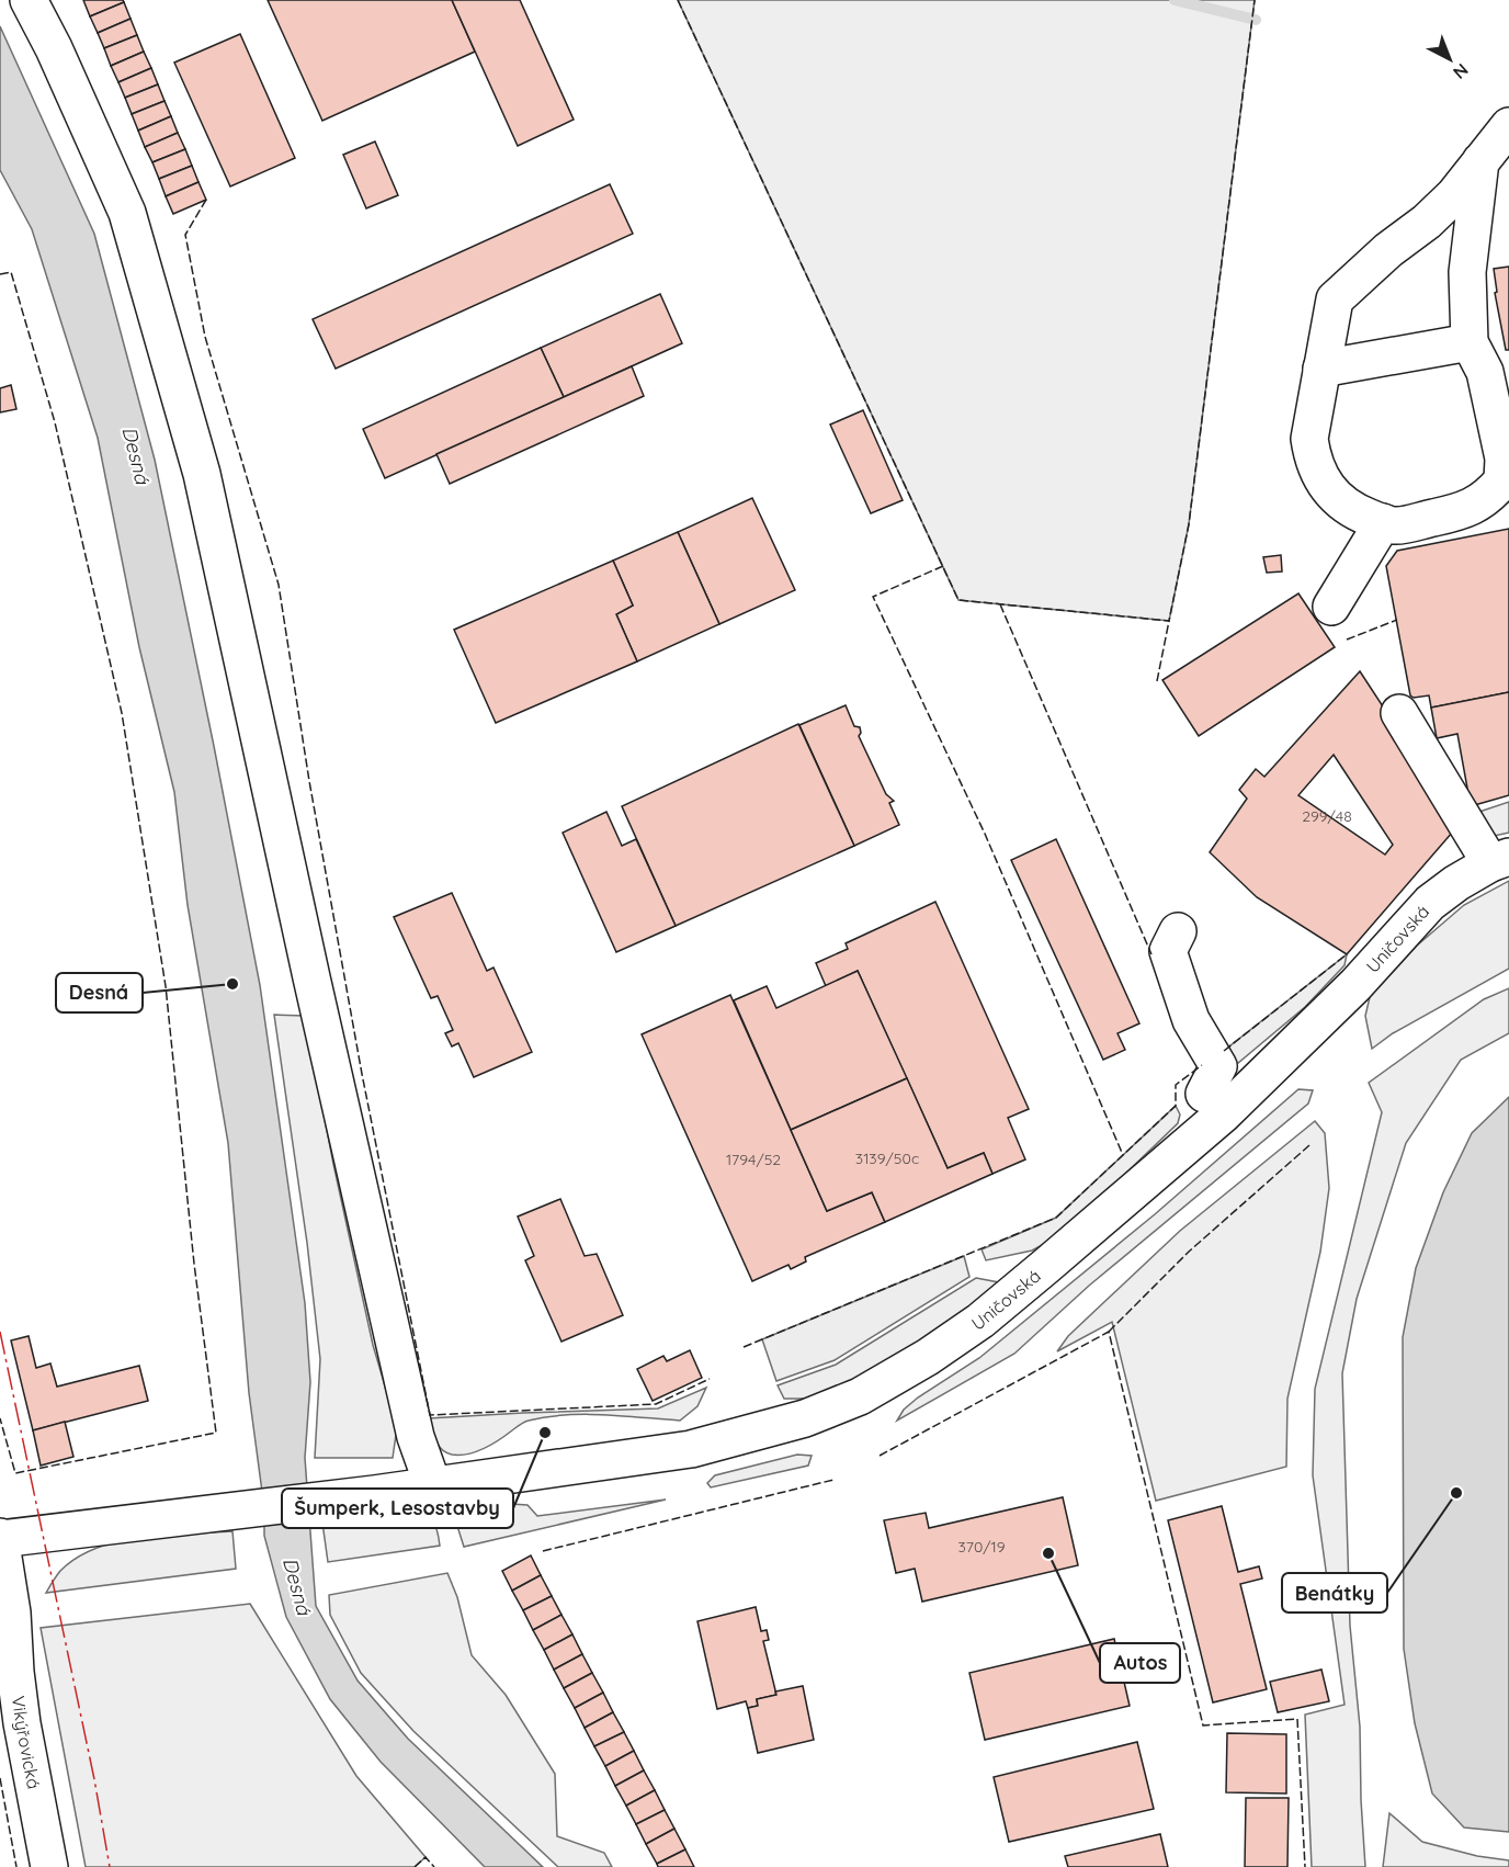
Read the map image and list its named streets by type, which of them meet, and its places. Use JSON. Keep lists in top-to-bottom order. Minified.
{"streets":{"main road":["Uničovská","Vikýřovická"]},"crossings":[["Uničovská","Vikýřovická"]],"water":["Desná"],"places":["Desná","Šumperk, Lesostavby","Benátky","Autos"],"house_numbers":["299/48","3139/50c","1794/52","370/19"],"north":"bottom right"}
